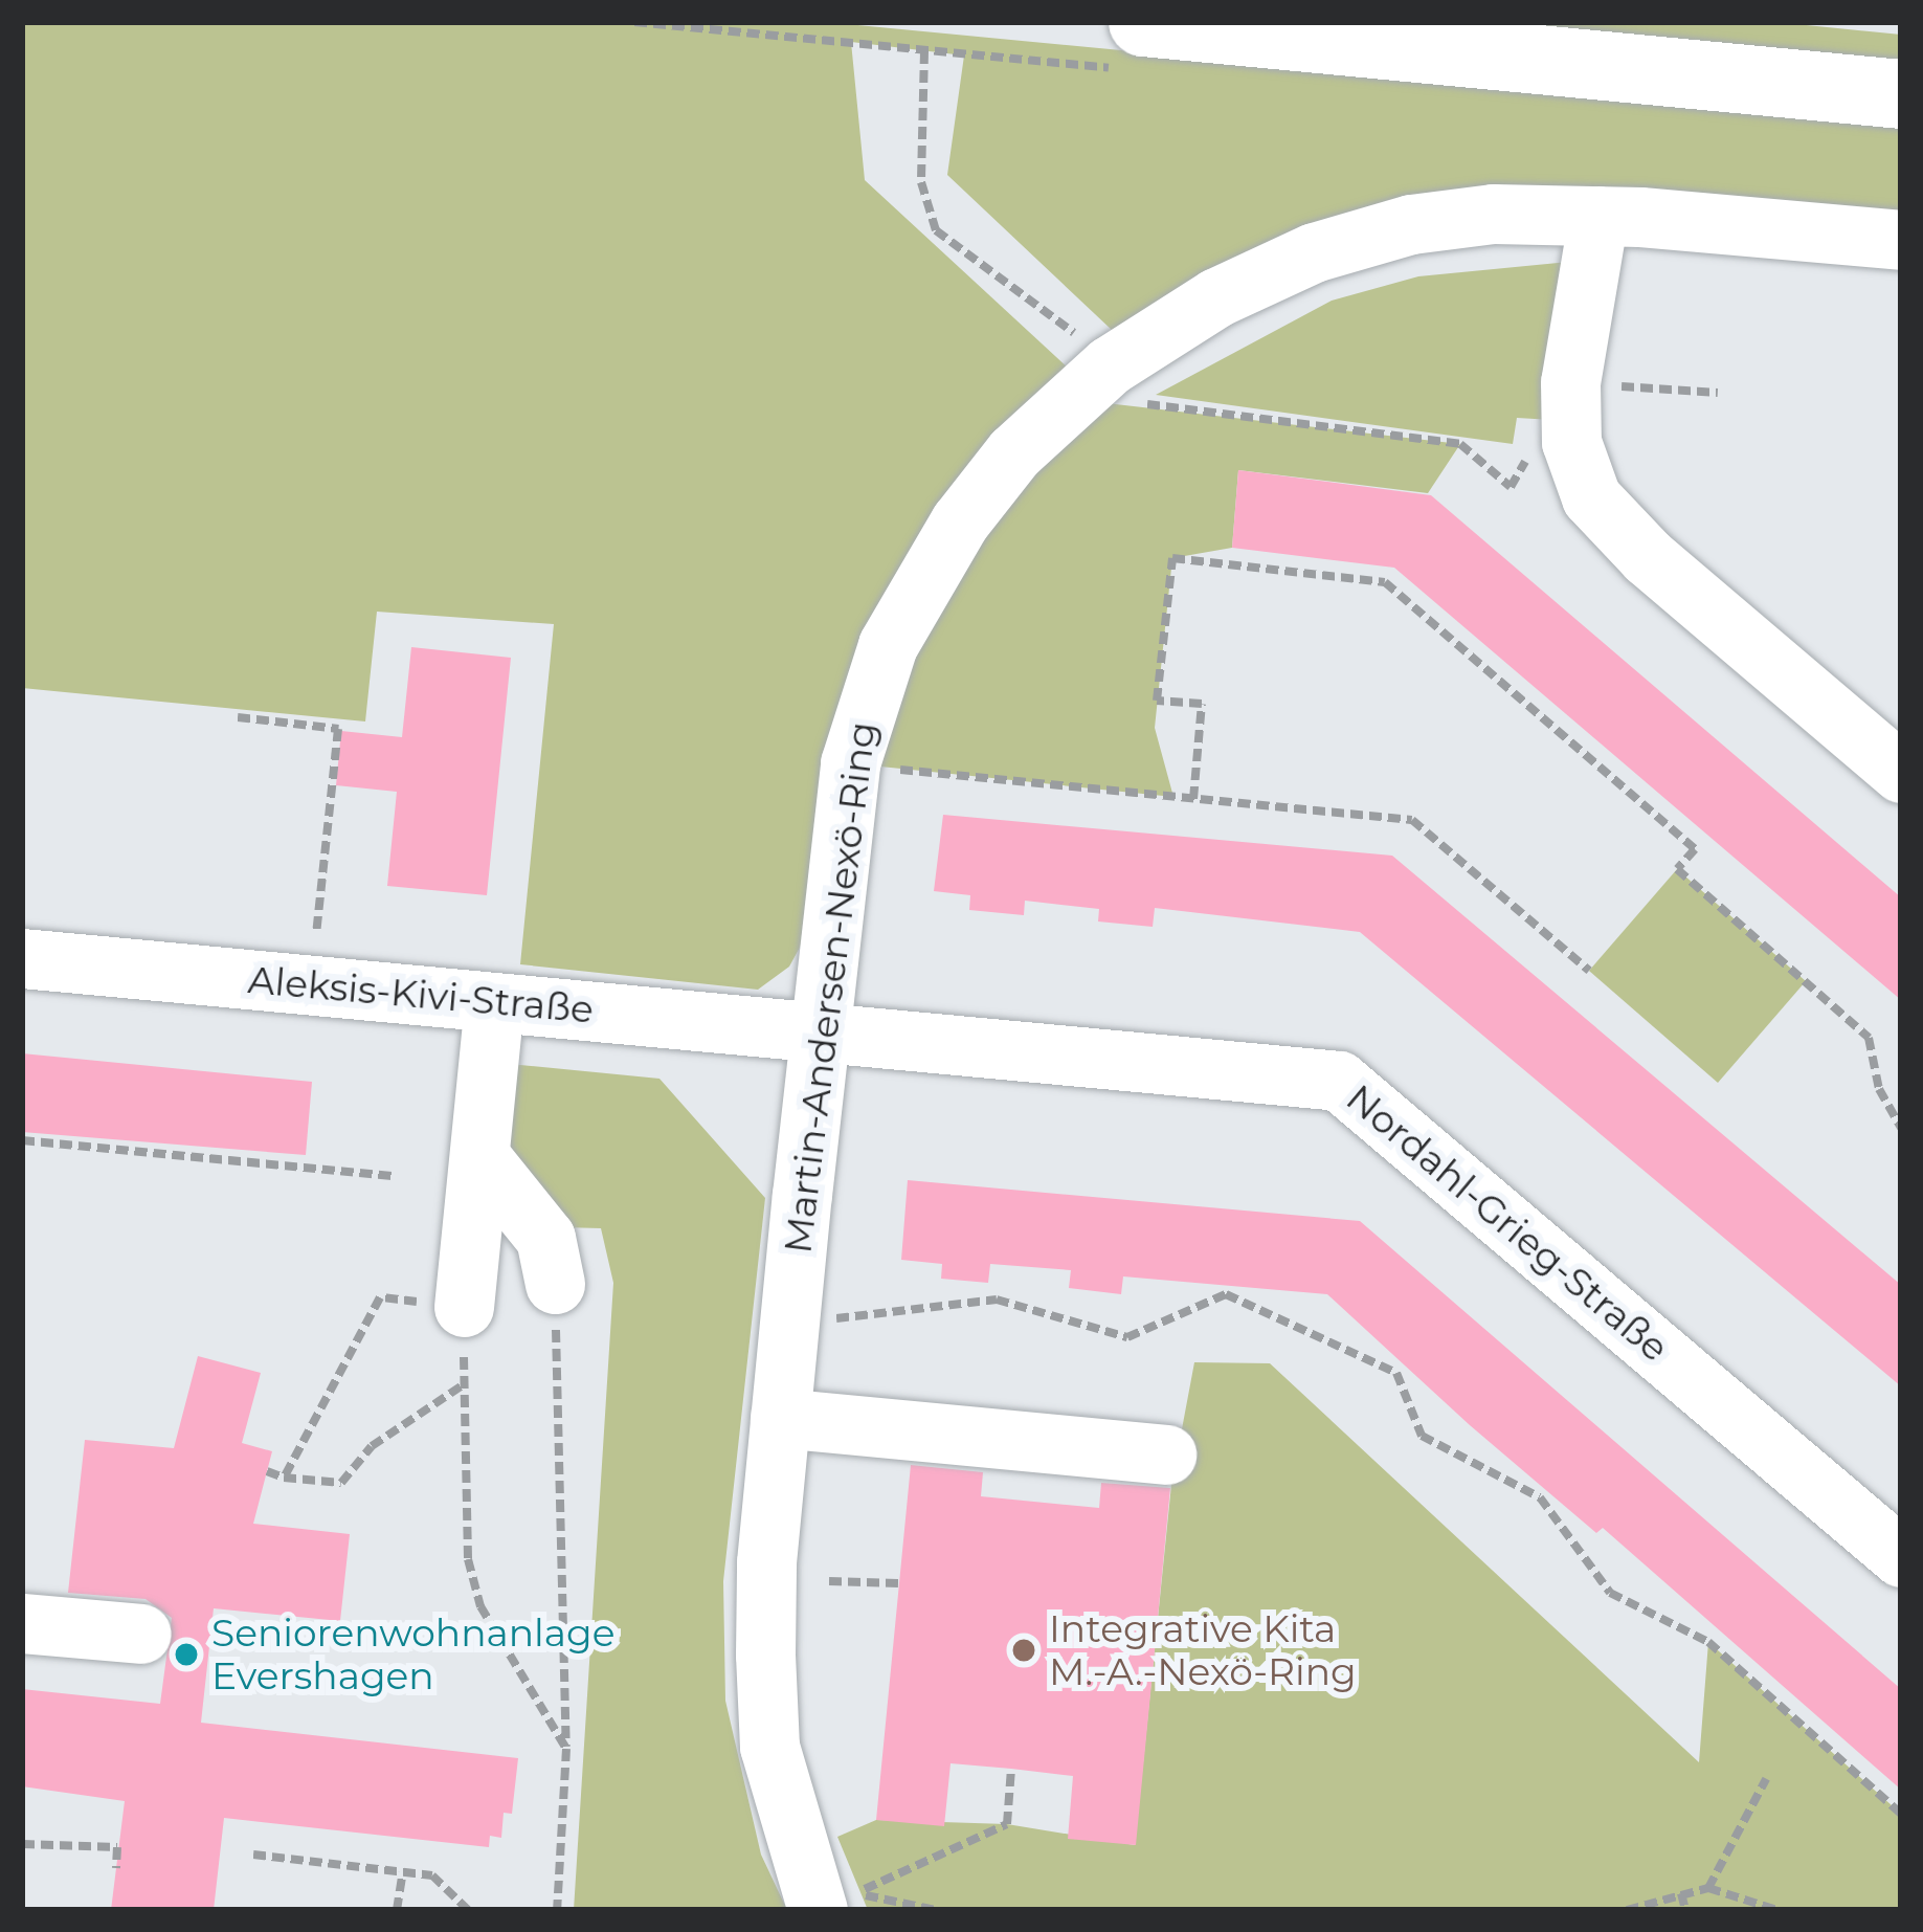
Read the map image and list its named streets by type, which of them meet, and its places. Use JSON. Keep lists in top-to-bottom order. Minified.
{"streets":{"street":["Martin-Andersen-Nexö-Ring","Aleksis-Kivi-Straße","Nordahl-Grieg-Straße"]},"crossings":[["Martin-Andersen-Nexö-Ring","Aleksis-Kivi-Straße"],["Martin-Andersen-Nexö-Ring","Nordahl-Grieg-Straße"],["Aleksis-Kivi-Straße","Nordahl-Grieg-Straße"]],"places":["Integrative Kita M.-A.-Nexö-Ring","Seniorenwohnanlage Evershagen"]}
